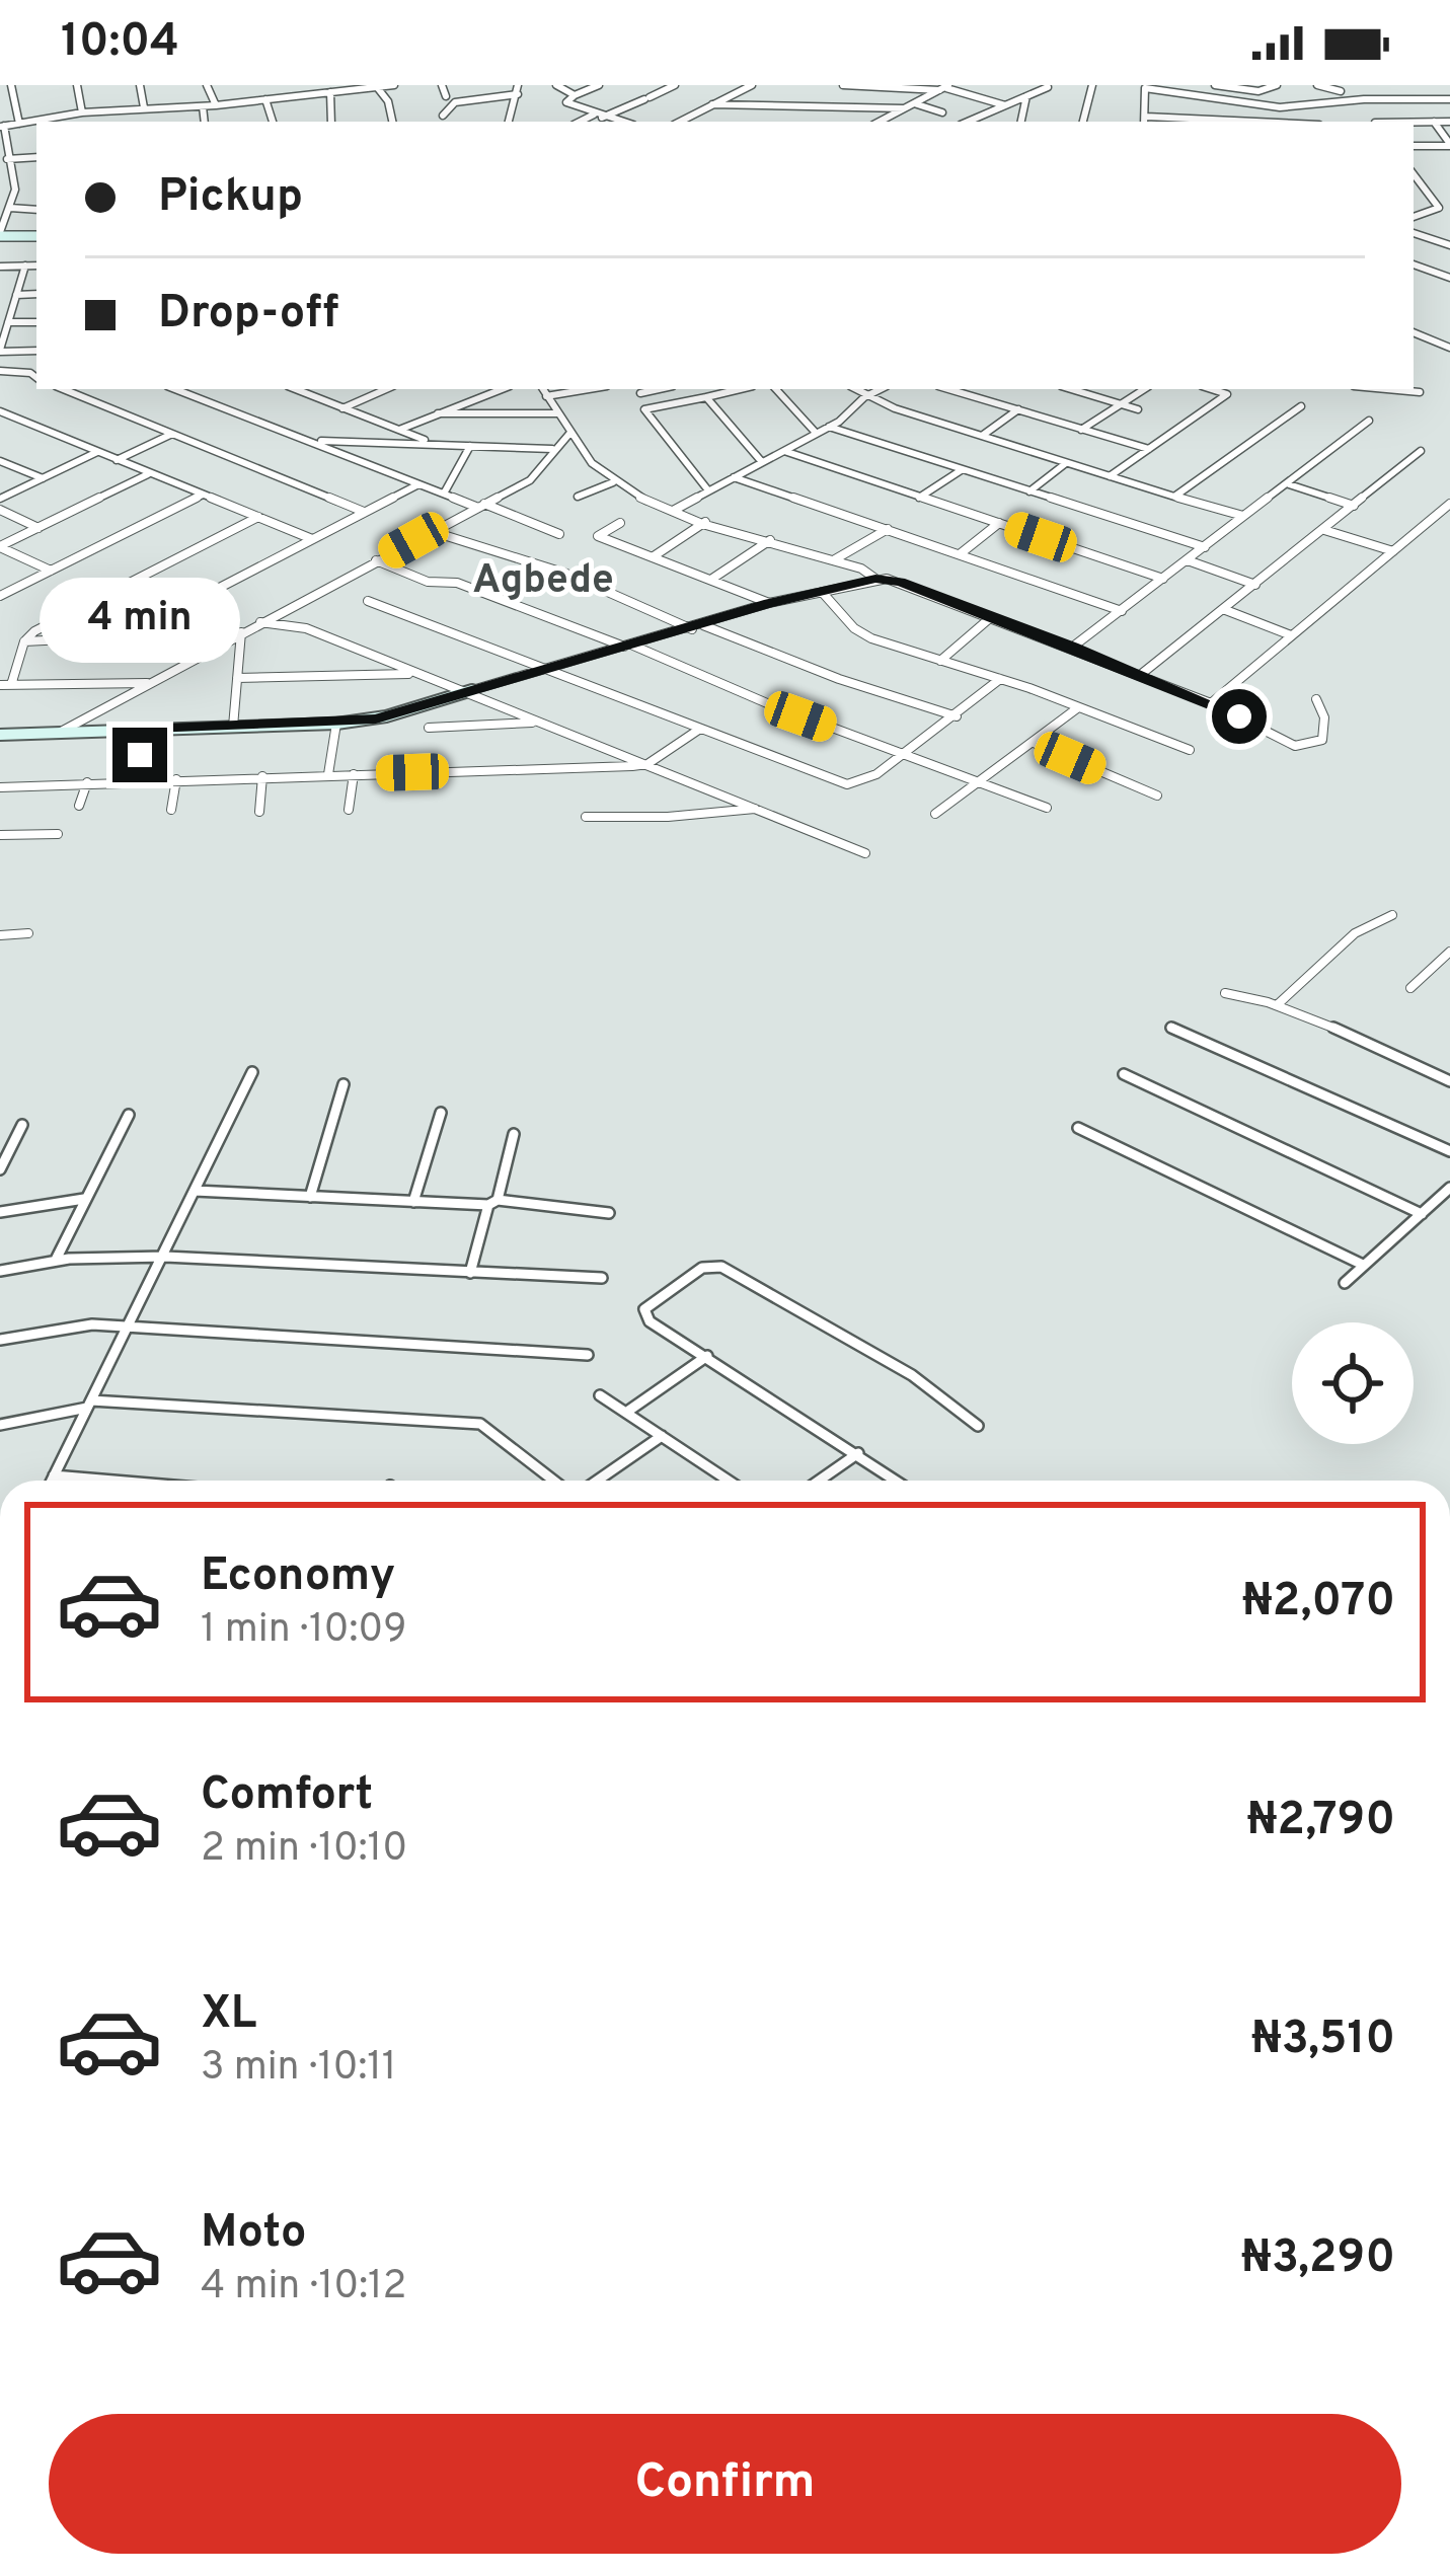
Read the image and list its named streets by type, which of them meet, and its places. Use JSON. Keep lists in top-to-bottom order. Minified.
{"districts":["Agbede"],"page":{"status":"10:04","banner":["Pickup","Drop-off"],"bubble":"4 min","list":[{"name":"Economy","note":"1 min · 10:09","value":"₦2,070"},{"name":"Comfort","note":"2 min · 10:10","value":"₦2,790"},{"name":"XL","note":"3 min · 10:11","value":"₦3,510"},{"name":"Moto","note":"4 min · 10:12","value":"₦3,290"}],"buttons":"Confirm"}}
